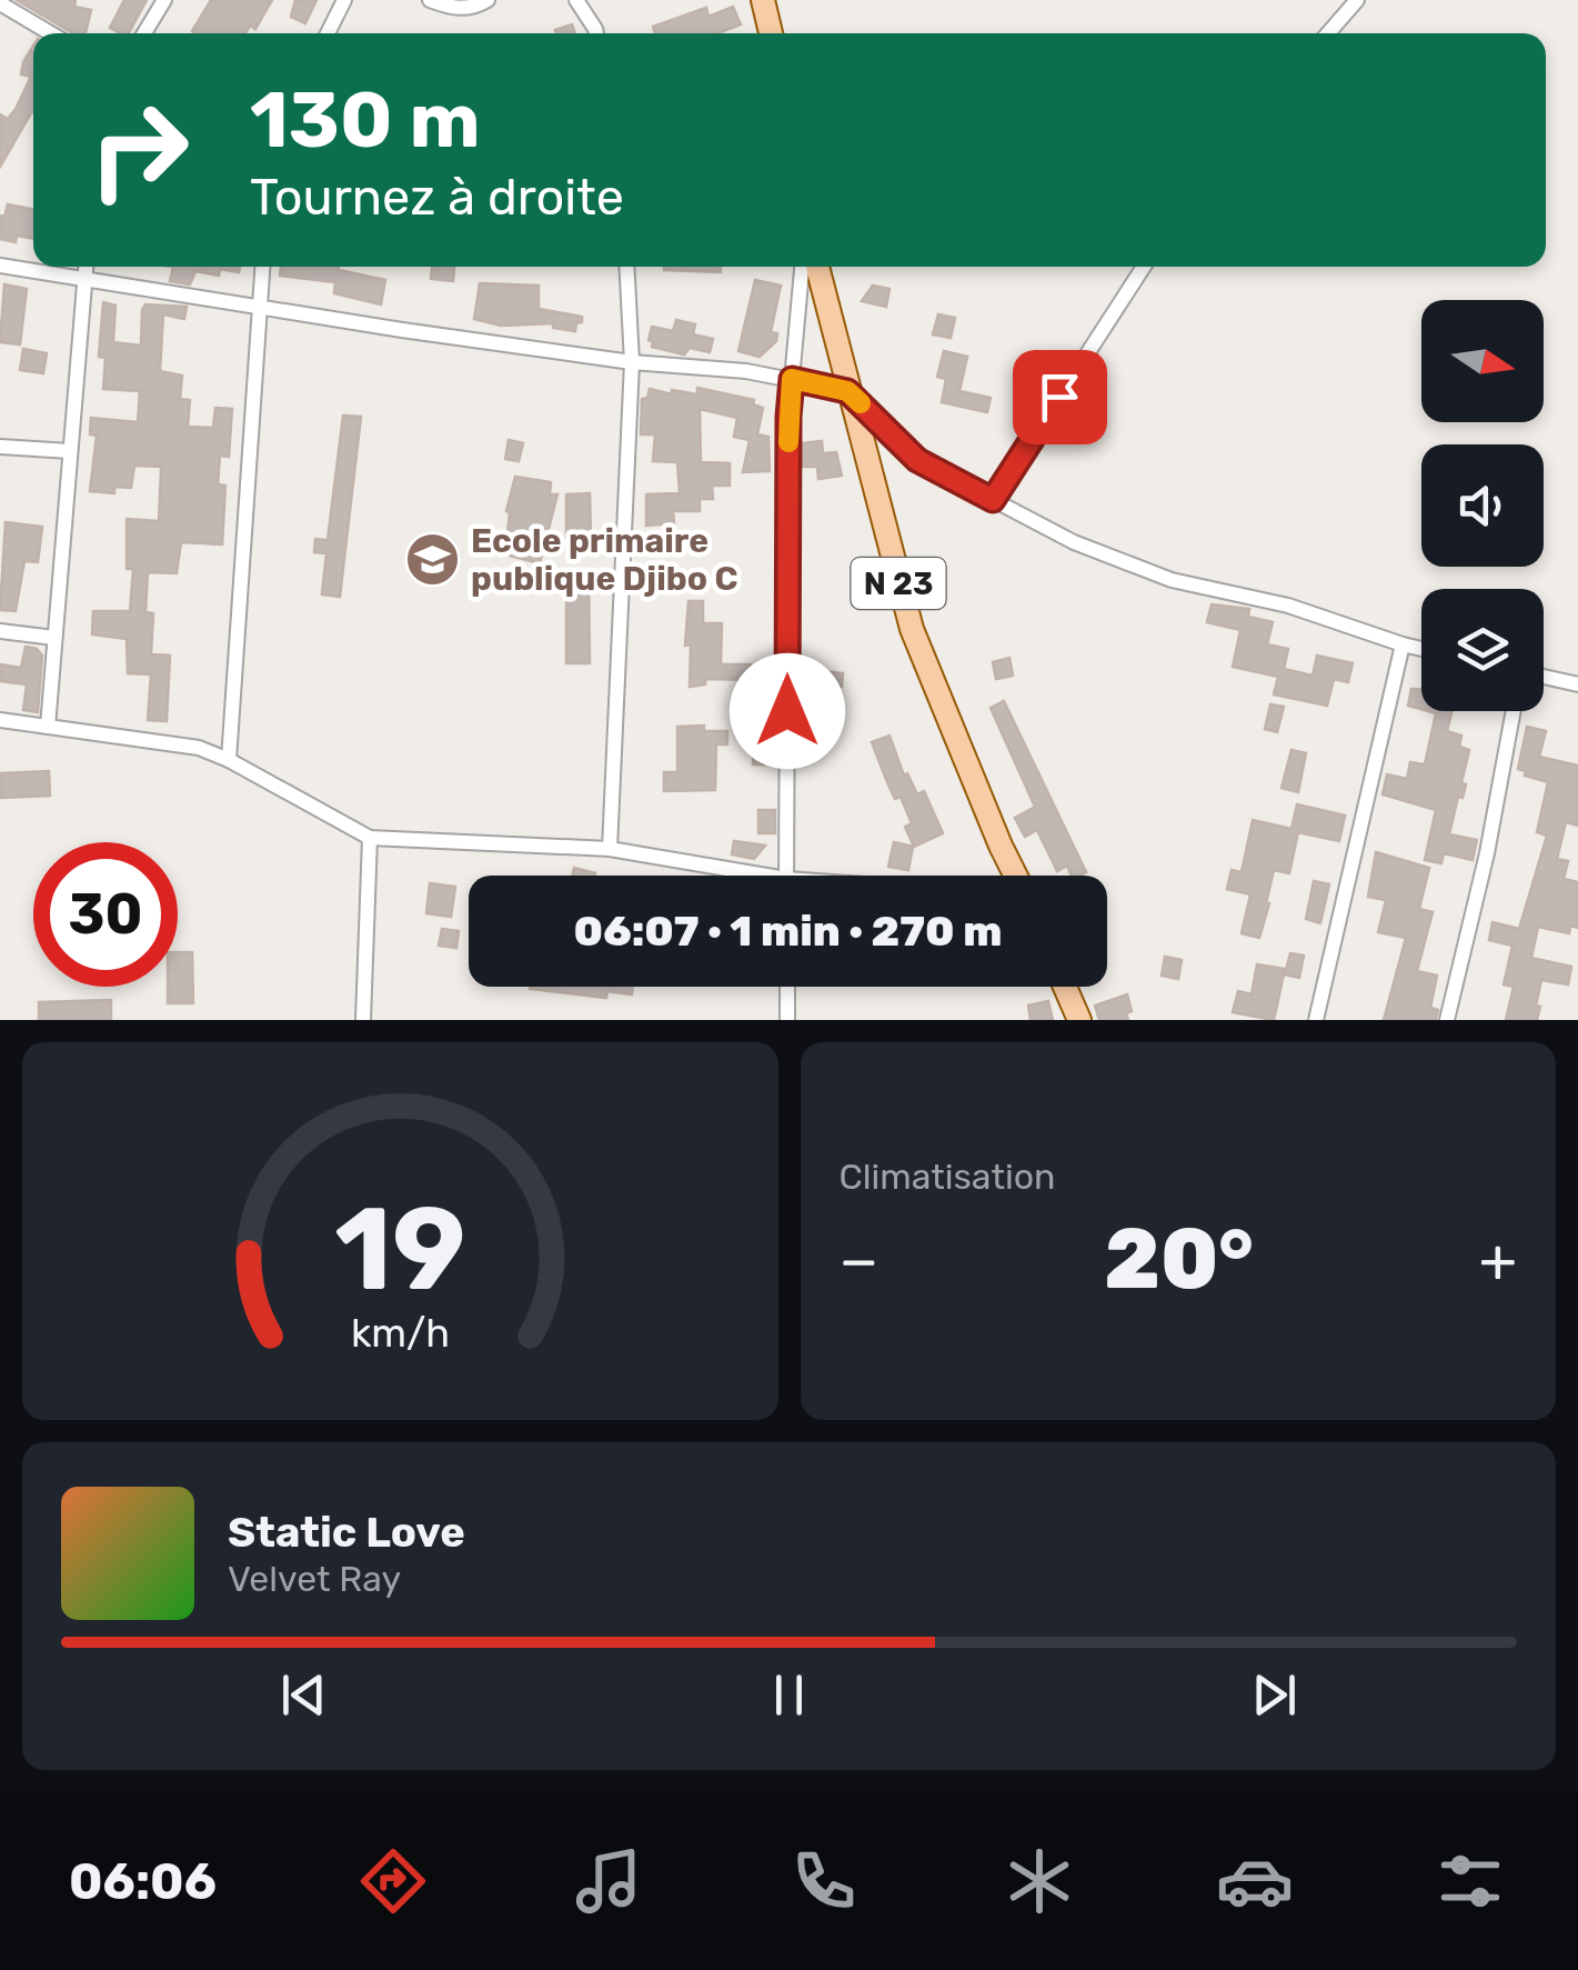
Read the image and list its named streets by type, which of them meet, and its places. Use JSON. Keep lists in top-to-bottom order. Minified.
{"streets":{"main road":["N 23"]},"places":{"school or university":["Ecole primaire publique Djibo C"]},"north":"right","page":{"turn":["130 m","Tournez à droite"],"limit":"30","trip":"06:07 · 1 min · 270 m","tile":"Climatisation","heat":["−","20°","+"],"song":["Static Love","Velvet Ray"],"tabs":"06:06","gauge":["19","km/h"]}}
